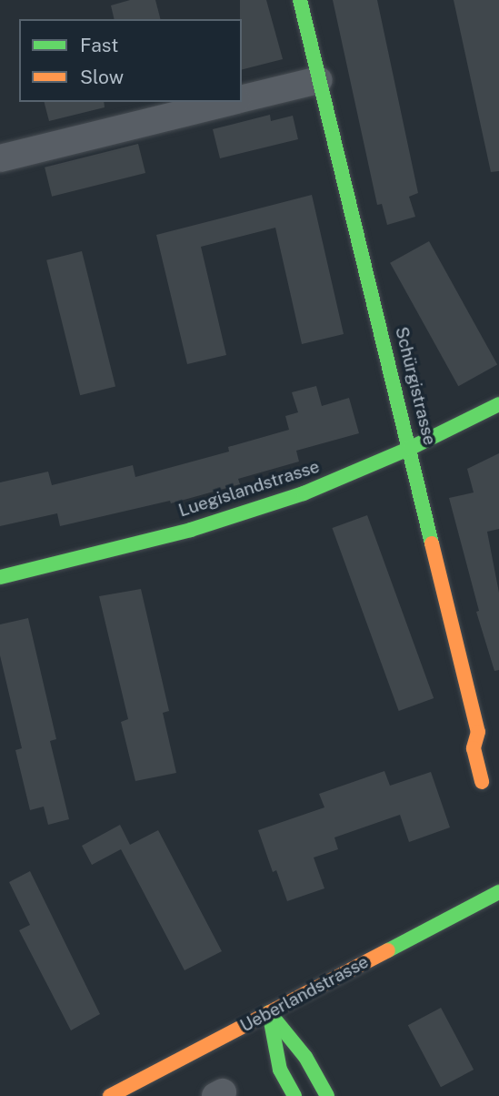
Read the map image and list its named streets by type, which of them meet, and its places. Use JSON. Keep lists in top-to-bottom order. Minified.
{"streets":{"street":["Schürgistrasse","Luegislandstrasse","Ueberlandstrasse"]},"crossings":[["Schürgistrasse","Luegislandstrasse"]],"legend":["Fast","Slow"]}
